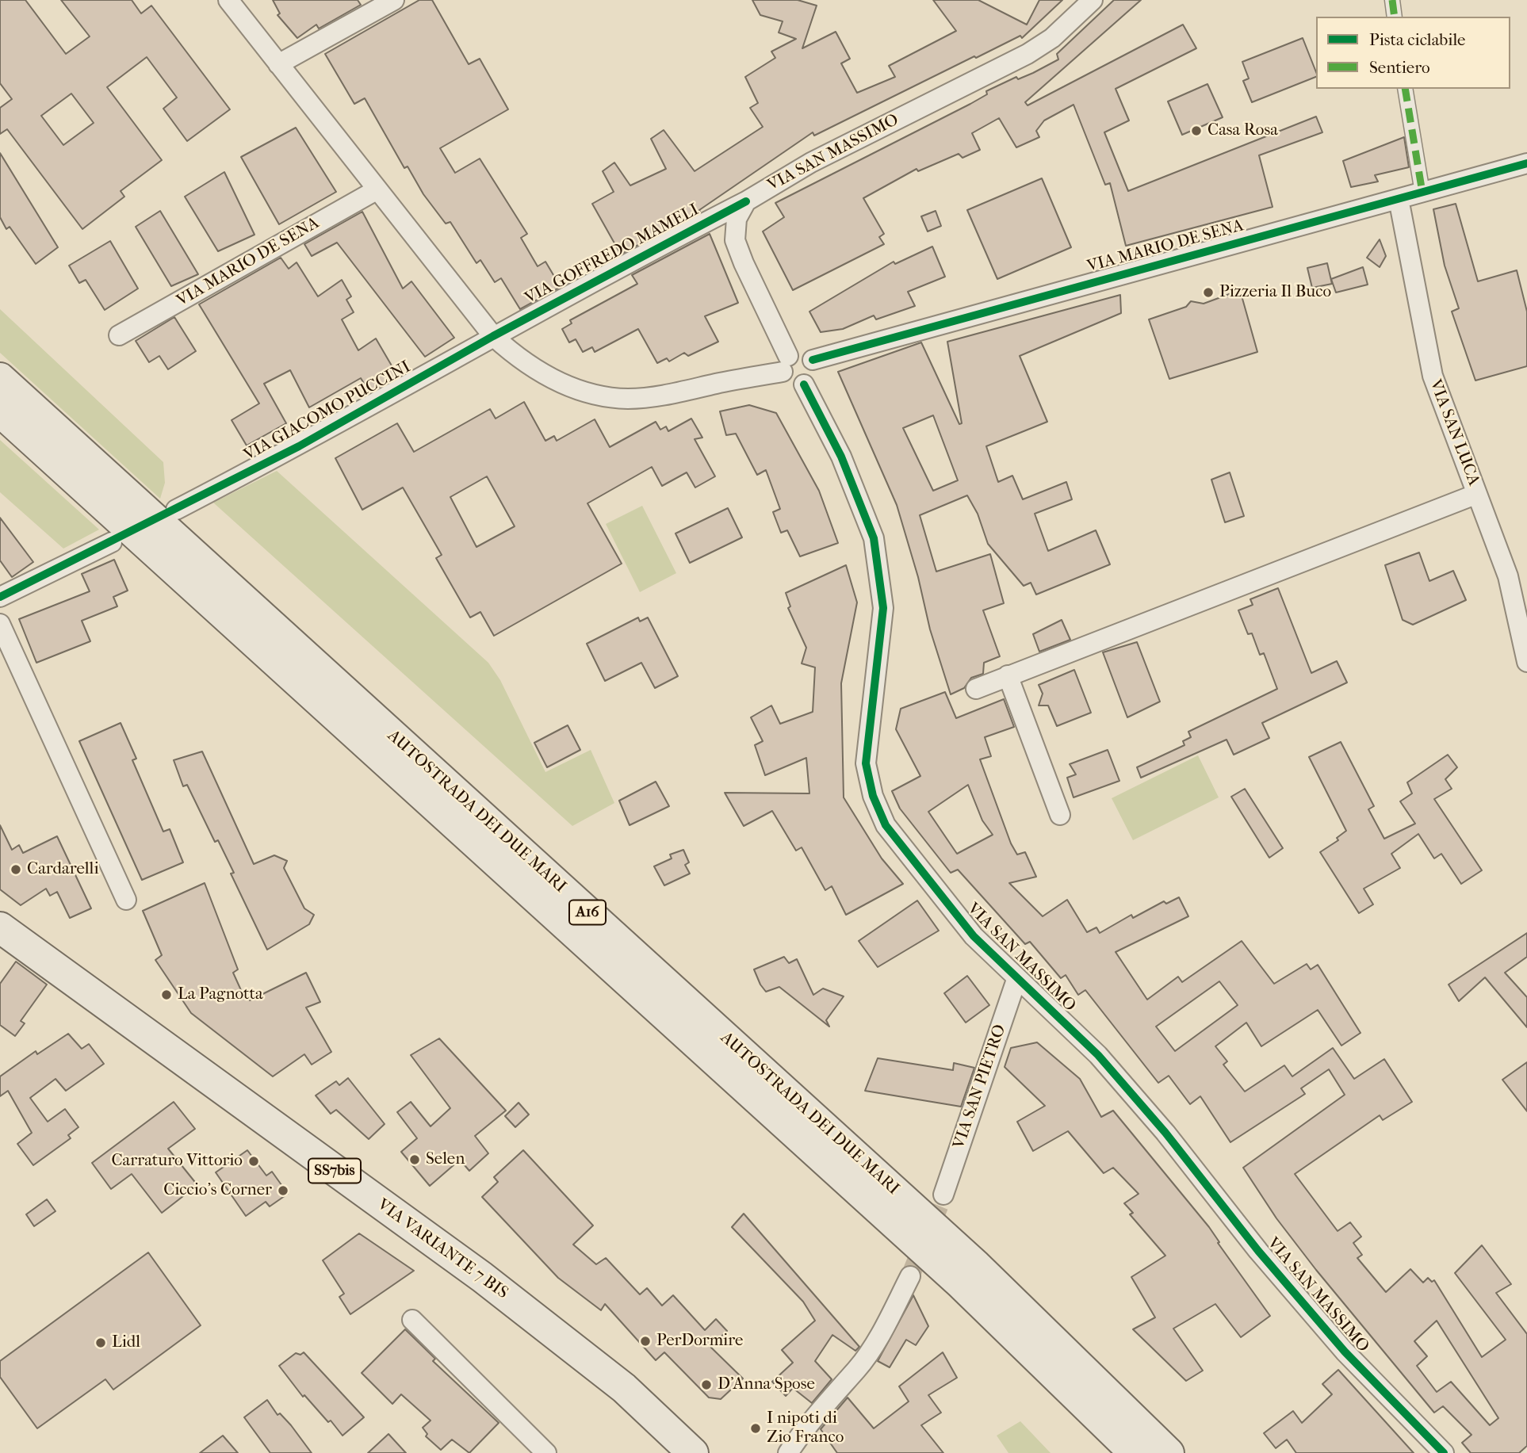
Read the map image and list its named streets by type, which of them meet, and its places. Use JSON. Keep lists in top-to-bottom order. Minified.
{"streets":{"main road":["AUTOSTRADA DEI DUE MARI","A16","SS7bis","VIA VARIANTE 7 BIS"],"street":["VIA SAN MASSIMO","VIA MARIO DE SENA","VIA GOFFREDO MAMELI","VIA GIACOMO PUCCINI","VIA SAN LUCA","VIA SAN PIETRO"]},"crossings":[["VIA SAN MASSIMO","VIA MARIO DE SENA"],["VIA SAN MASSIMO","VIA GOFFREDO MAMELI"],["VIA SAN MASSIMO","VIA SAN PIETRO"],["VIA MARIO DE SENA","VIA SAN LUCA"],["VIA GOFFREDO MAMELI","VIA GIACOMO PUCCINI"]],"places":["Casa Rosa","Pizzeria Il Buco","Cardarelli","La Pagnotta","Selen","Carraturo Vittorio","Ciccio's Corner","PerDormire","Lidl","D'Anna Spose","I nipoti di Zio Franco"],"legend":["Pista ciclabile","Sentiero"]}
